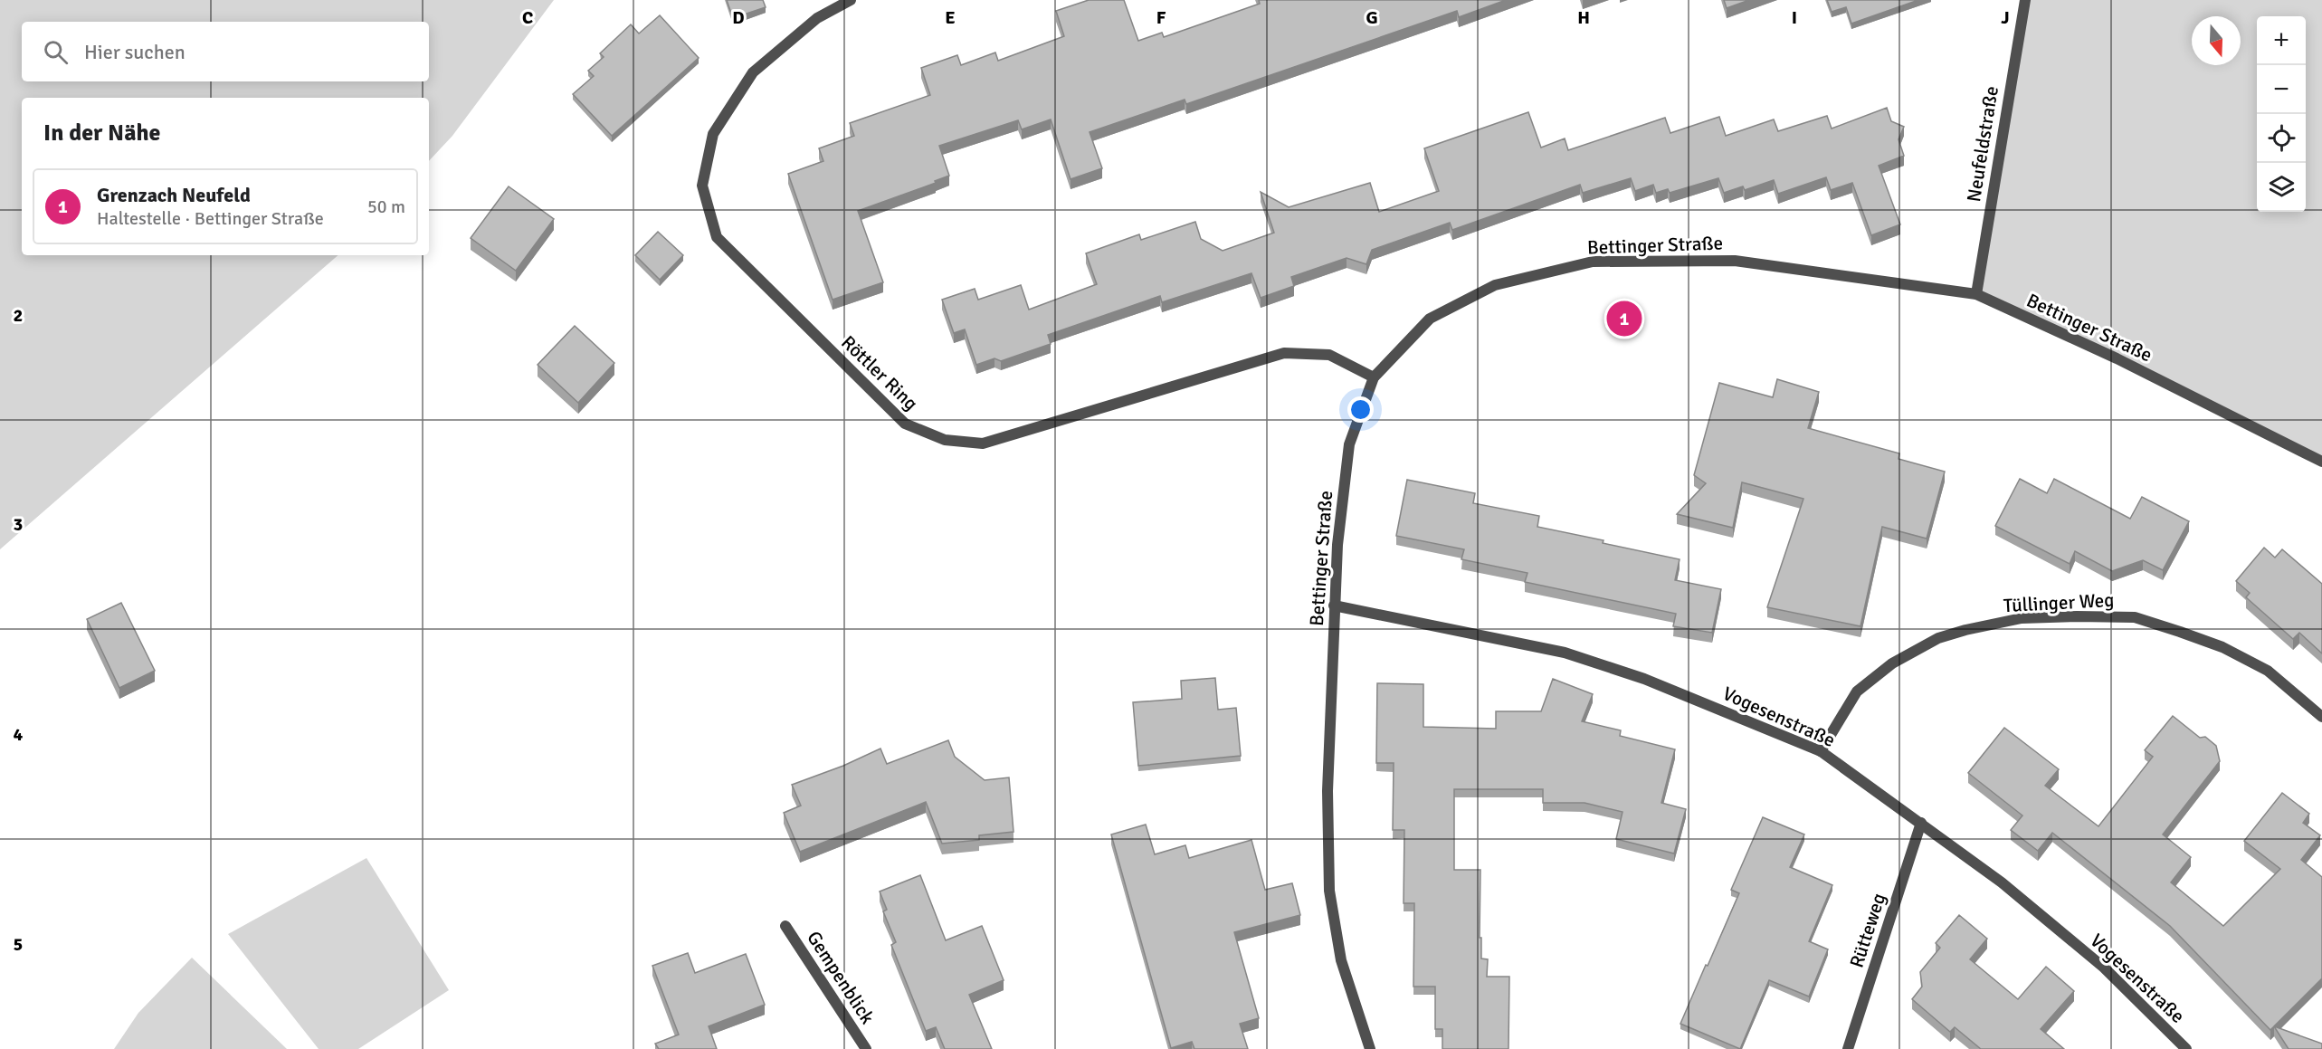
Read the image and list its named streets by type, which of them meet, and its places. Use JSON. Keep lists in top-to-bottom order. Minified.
{"streets":{"street":["Neufeldstraße","Bettinger Straße","Röttler Ring","Tüllinger Weg","Vogesenstraße","Rütteweg","Gempenblick"]},"crossings":[["Neufeldstraße","Bettinger Straße"],["Bettinger Straße","Röttler Ring"],["Bettinger Straße","Vogesenstraße"],["Tüllinger Weg","Vogesenstraße"],["Vogesenstraße","Rütteweg"]],"north":"bottom","page":{"map_buttons":["+","−"],"search":"Hier suchen","heading":"In der Nähe","list":[{"mark":"1","name":"Grenzach Neufeld","note":"Haltestelle · Bettinger Straße","value":"50 m"}],"pins":"1"},"grid":{"columns":["C","D","E","F","G","H","I","J"],"rows":["2","3","4","5"]}}
